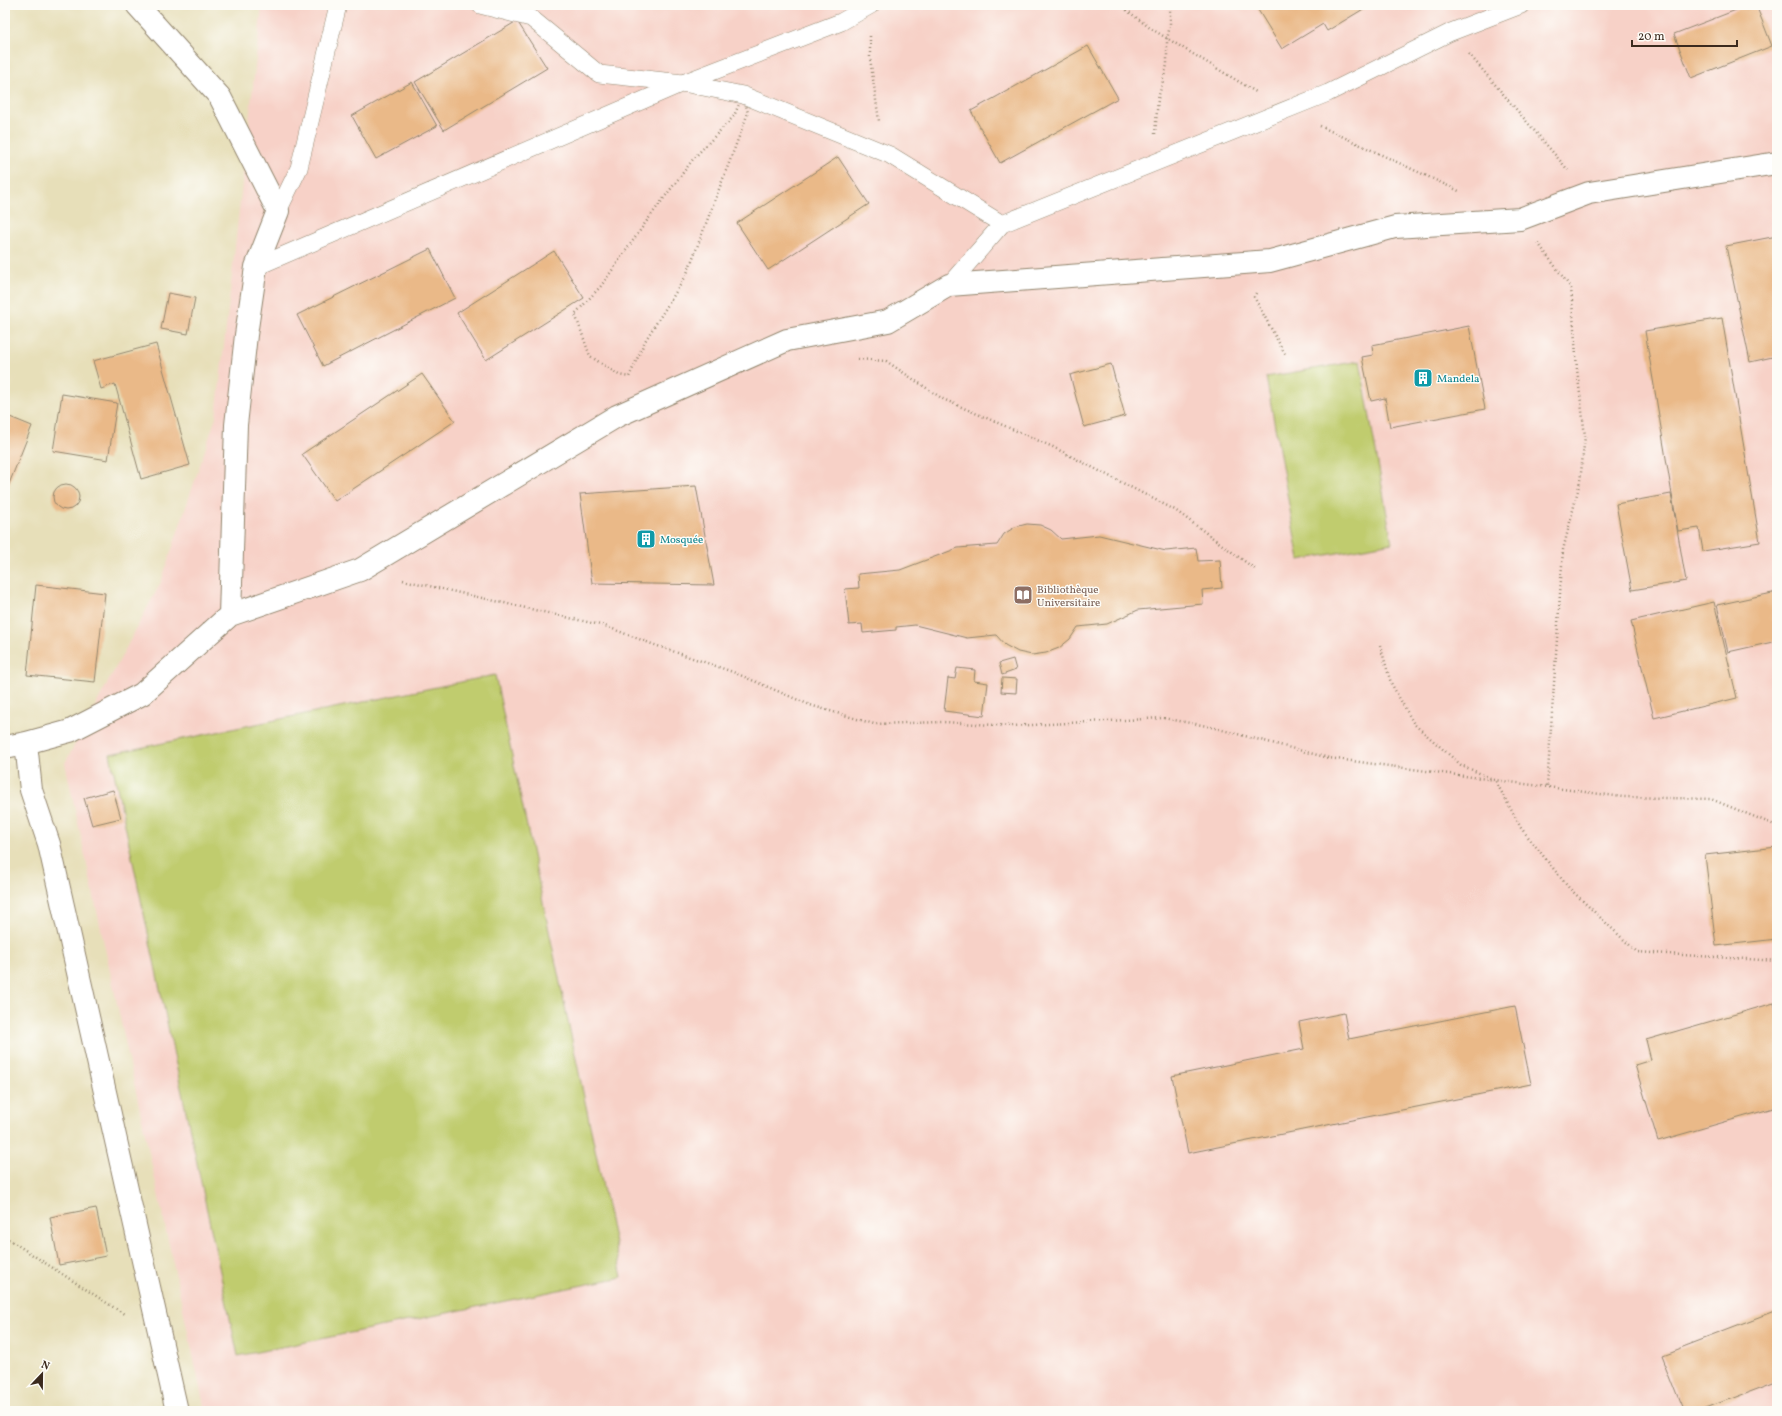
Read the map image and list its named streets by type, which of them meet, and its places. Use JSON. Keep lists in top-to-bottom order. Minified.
{"places":{"building":["Mandela","Mosquée"],"library":["Bibliothèque Universitaire"]},"scale_bar":"20 m","north":"top"}
